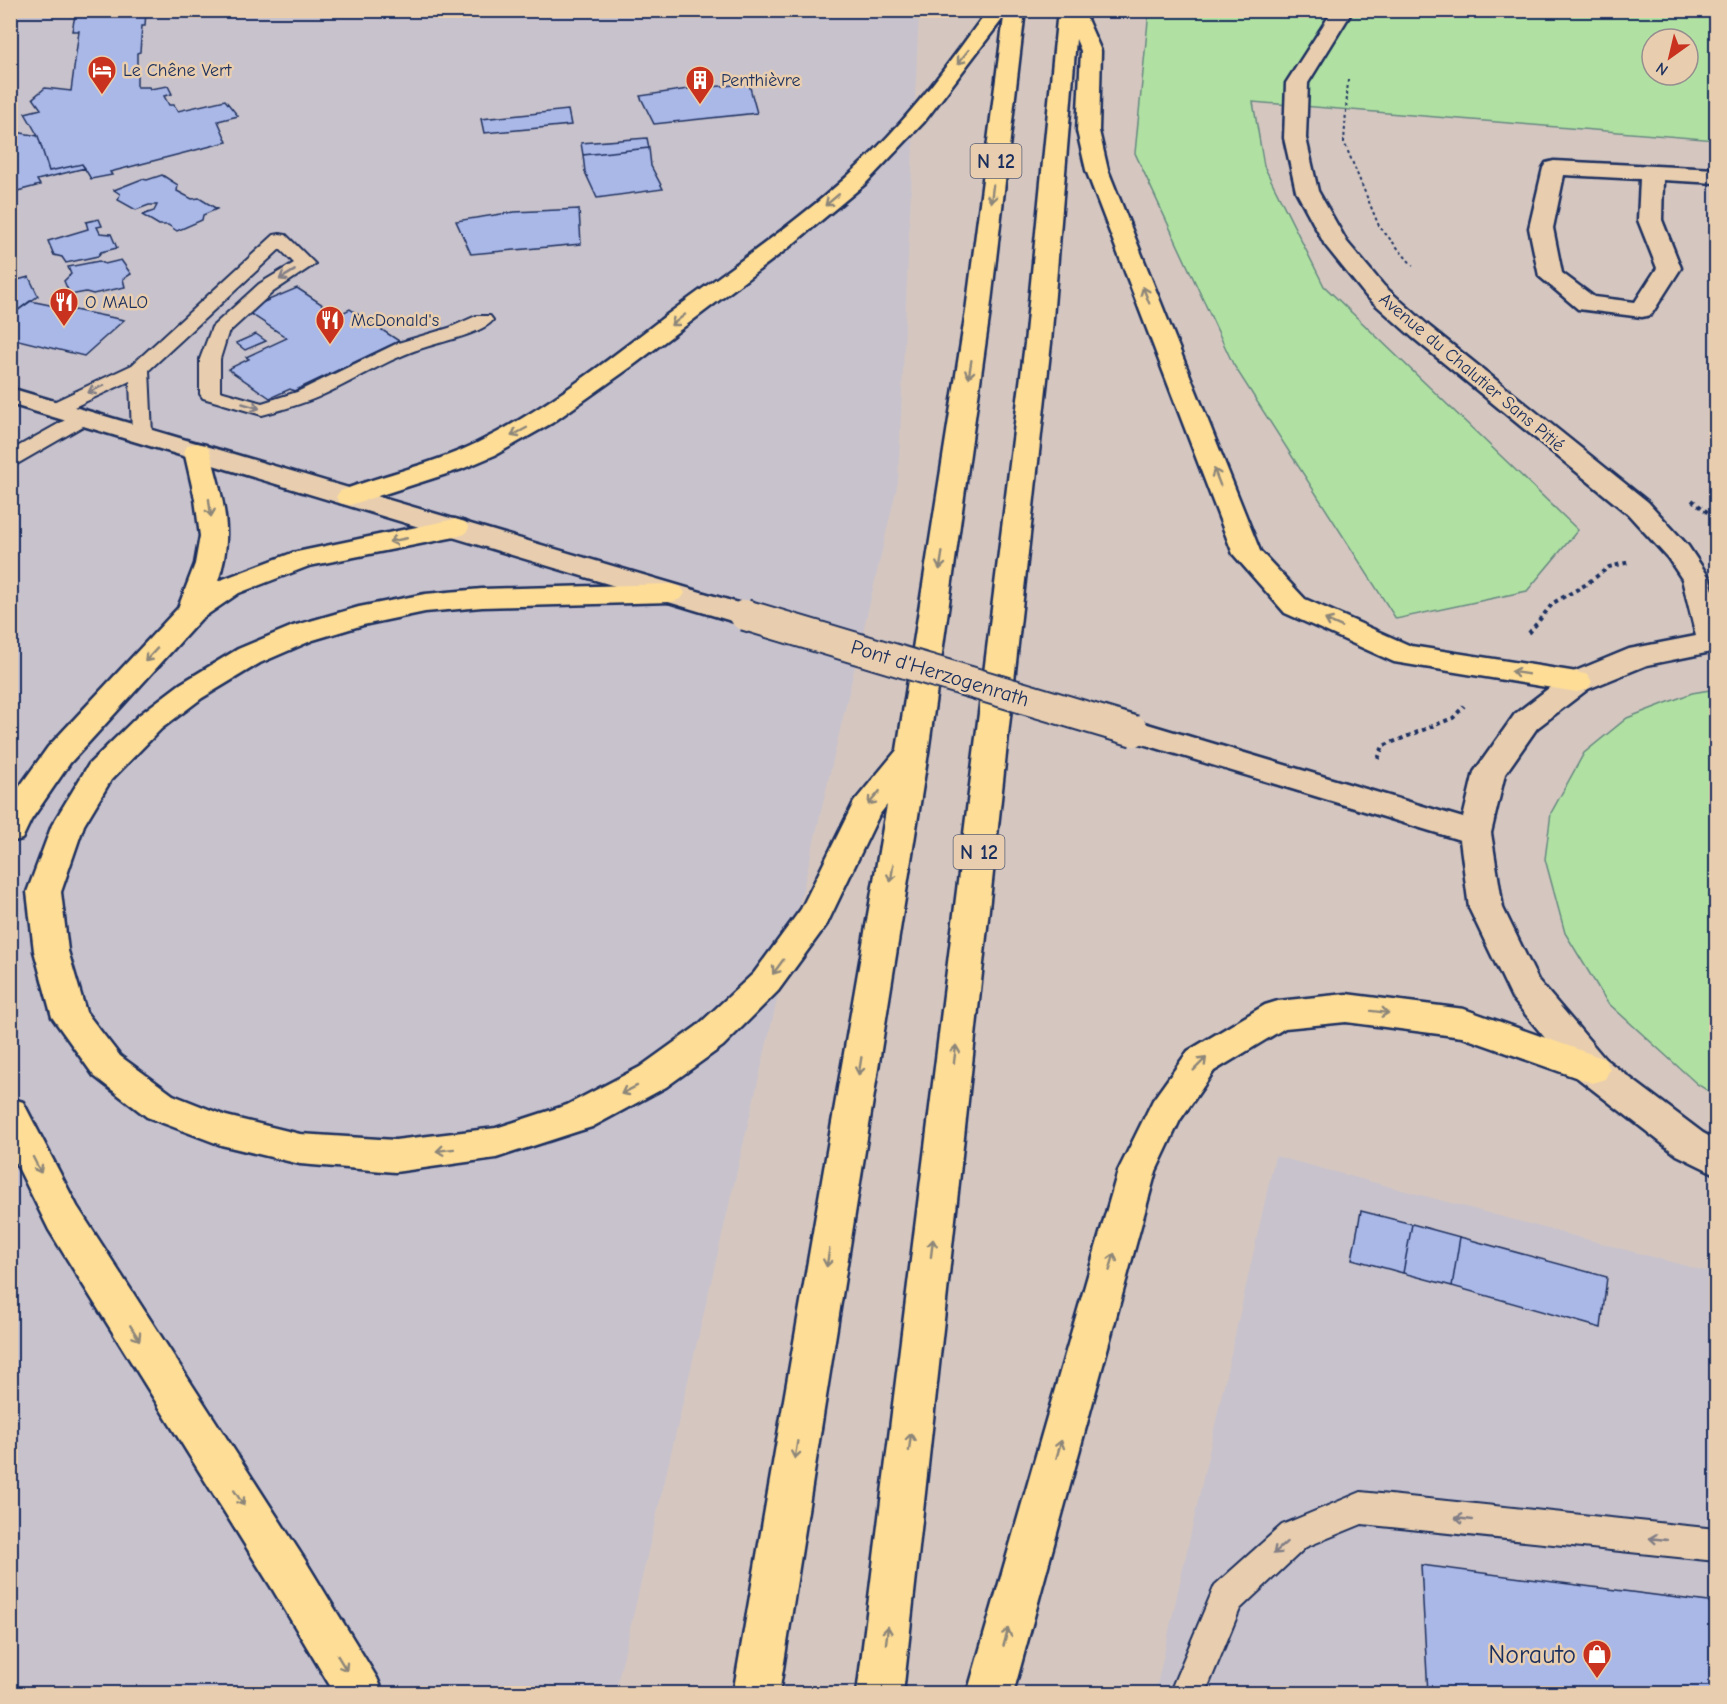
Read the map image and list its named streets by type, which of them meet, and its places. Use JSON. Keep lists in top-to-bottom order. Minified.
{"streets":{"highway":["N 12"],"street":["Avenue du Chalutier Sans Pitié","Pont d'Herzogenrath"]},"places":{"hotel":["Le Chêne Vert"],"building":["Penthièvre"],"restaurant":["O MALO","McDonald's"],"shop":["Norauto"]},"north":"bottom left"}
